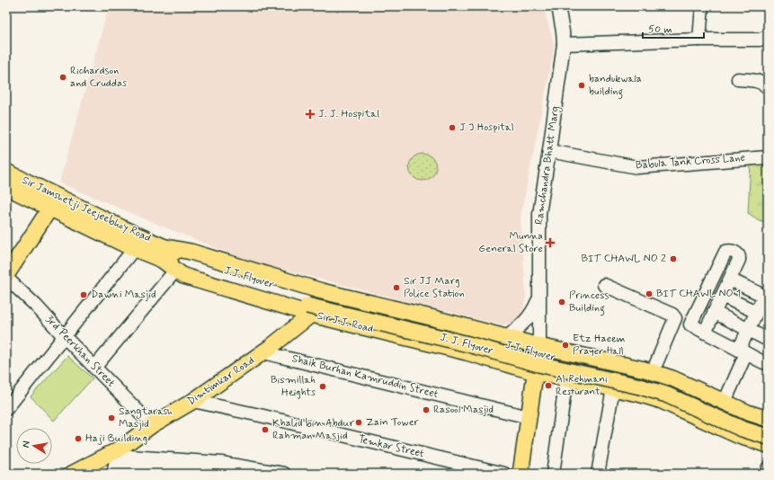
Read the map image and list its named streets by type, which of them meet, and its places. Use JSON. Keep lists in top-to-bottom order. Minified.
{"streets":{"main road":["Sir Jamshetji Jeejeebhoy Road","J.J. Flyover","Sir J.J. Road","J. J. Flyover","Dimtimkar Road"],"street":["Babula Tank Cross Lane","Ramchandra Bhatt Marg","3rd Peerkhan Street","Shaik Burhan Kamruddin Street","Temkar Street"]},"crossings":[["Babula Tank Cross Lane","Ramchandra Bhatt Marg"],["Sir Jamshetji Jeejeebhoy Road","Sir J.J. Road"],["Sir Jamshetji Jeejeebhoy Road","J. J. Flyover"],["J.J. Flyover","Sir J.J. Road"],["J.J. Flyover","J. J. Flyover"],["J.J. Flyover","Dimtimkar Road"],["Sir J.J. Road","J. J. Flyover"],["Sir J.J. Road","Dimtimkar Road"],["J. J. Flyover","Dimtimkar Road"],["3rd Peerkhan Street","Dimtimkar Road"],["Shaik Burhan Kamruddin Street","Dimtimkar Road"],["Dimtimkar Road","Temkar Street"]],"places":{"other":["Richardson and Cruddas","bandukwala building","J J Hospital","BIT CHAWL NO 2","Sir JJ Marg Police Station","BIT CHAWL NO 1","Dawni Masjid","Princess Building","Etz Haeem Prayer Hall","Al Rehmani Resturant","Bismillah Heights","Rasool Masjid","Sangtarash Masjid","Zain Tower","Khalid bin Abdur Rahman Masjid","Haji Building"],"health":["J. J. Hospital","Munna General Store"]},"scale_bar":"50 m","north":"left"}
